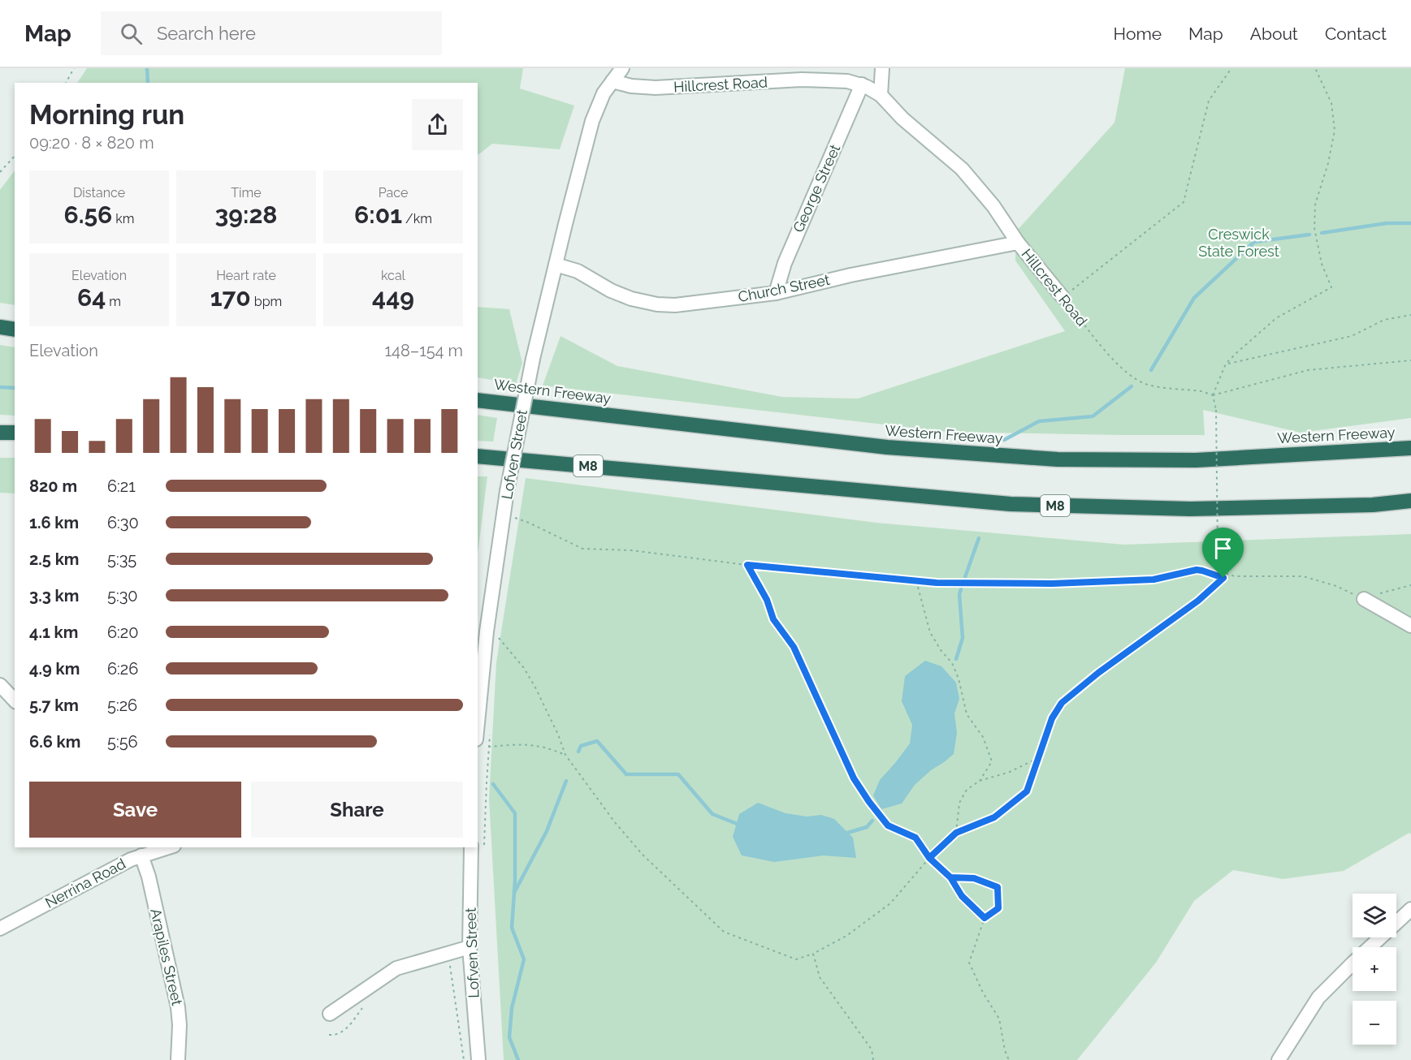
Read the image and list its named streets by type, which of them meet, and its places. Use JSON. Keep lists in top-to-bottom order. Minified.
{"streets":{"highway":["Western Freeway","M8"],"street":["Hillcrest Road","George Street","Church Street","Lofven Street","Nerrina Road","Arapiles Street"]},"crossings":[["Hillcrest Road","George Street"],["Hillcrest Road","Church Street"],["Hillcrest Road","Lofven Street"],["George Street","Church Street"],["Church Street","Lofven Street"],["Nerrina Road","Arapiles Street"]],"parks":["Creswick State Forest"],"page":{"header":"Map","search":"Search here","nav":["Home","Map","About","Contact"],"heading":["Morning run","09:20 · 8 × 820 m"],"stats":[["Distance","6.56 km"],["Time","39:28"],["Pace","6:01 /km"],["Elevation","64 m"],["Heart rate","170 bpm"],["kcal","449"]],"chart":["Elevation","148–154 m"],"list":[{"name":"820 m","note":"6:21"},{"name":"1.6 km","note":"6:30"},{"name":"2.5 km","note":"5:35"},{"name":"3.3 km","note":"5:30"},{"name":"4.1 km","note":"6:20"},{"name":"4.9 km","note":"6:26"},{"name":"5.7 km","note":"5:26"},{"name":"6.6 km","note":"5:56"}],"buttons":["Save","Share"],"map_buttons":["+","−"]}}
